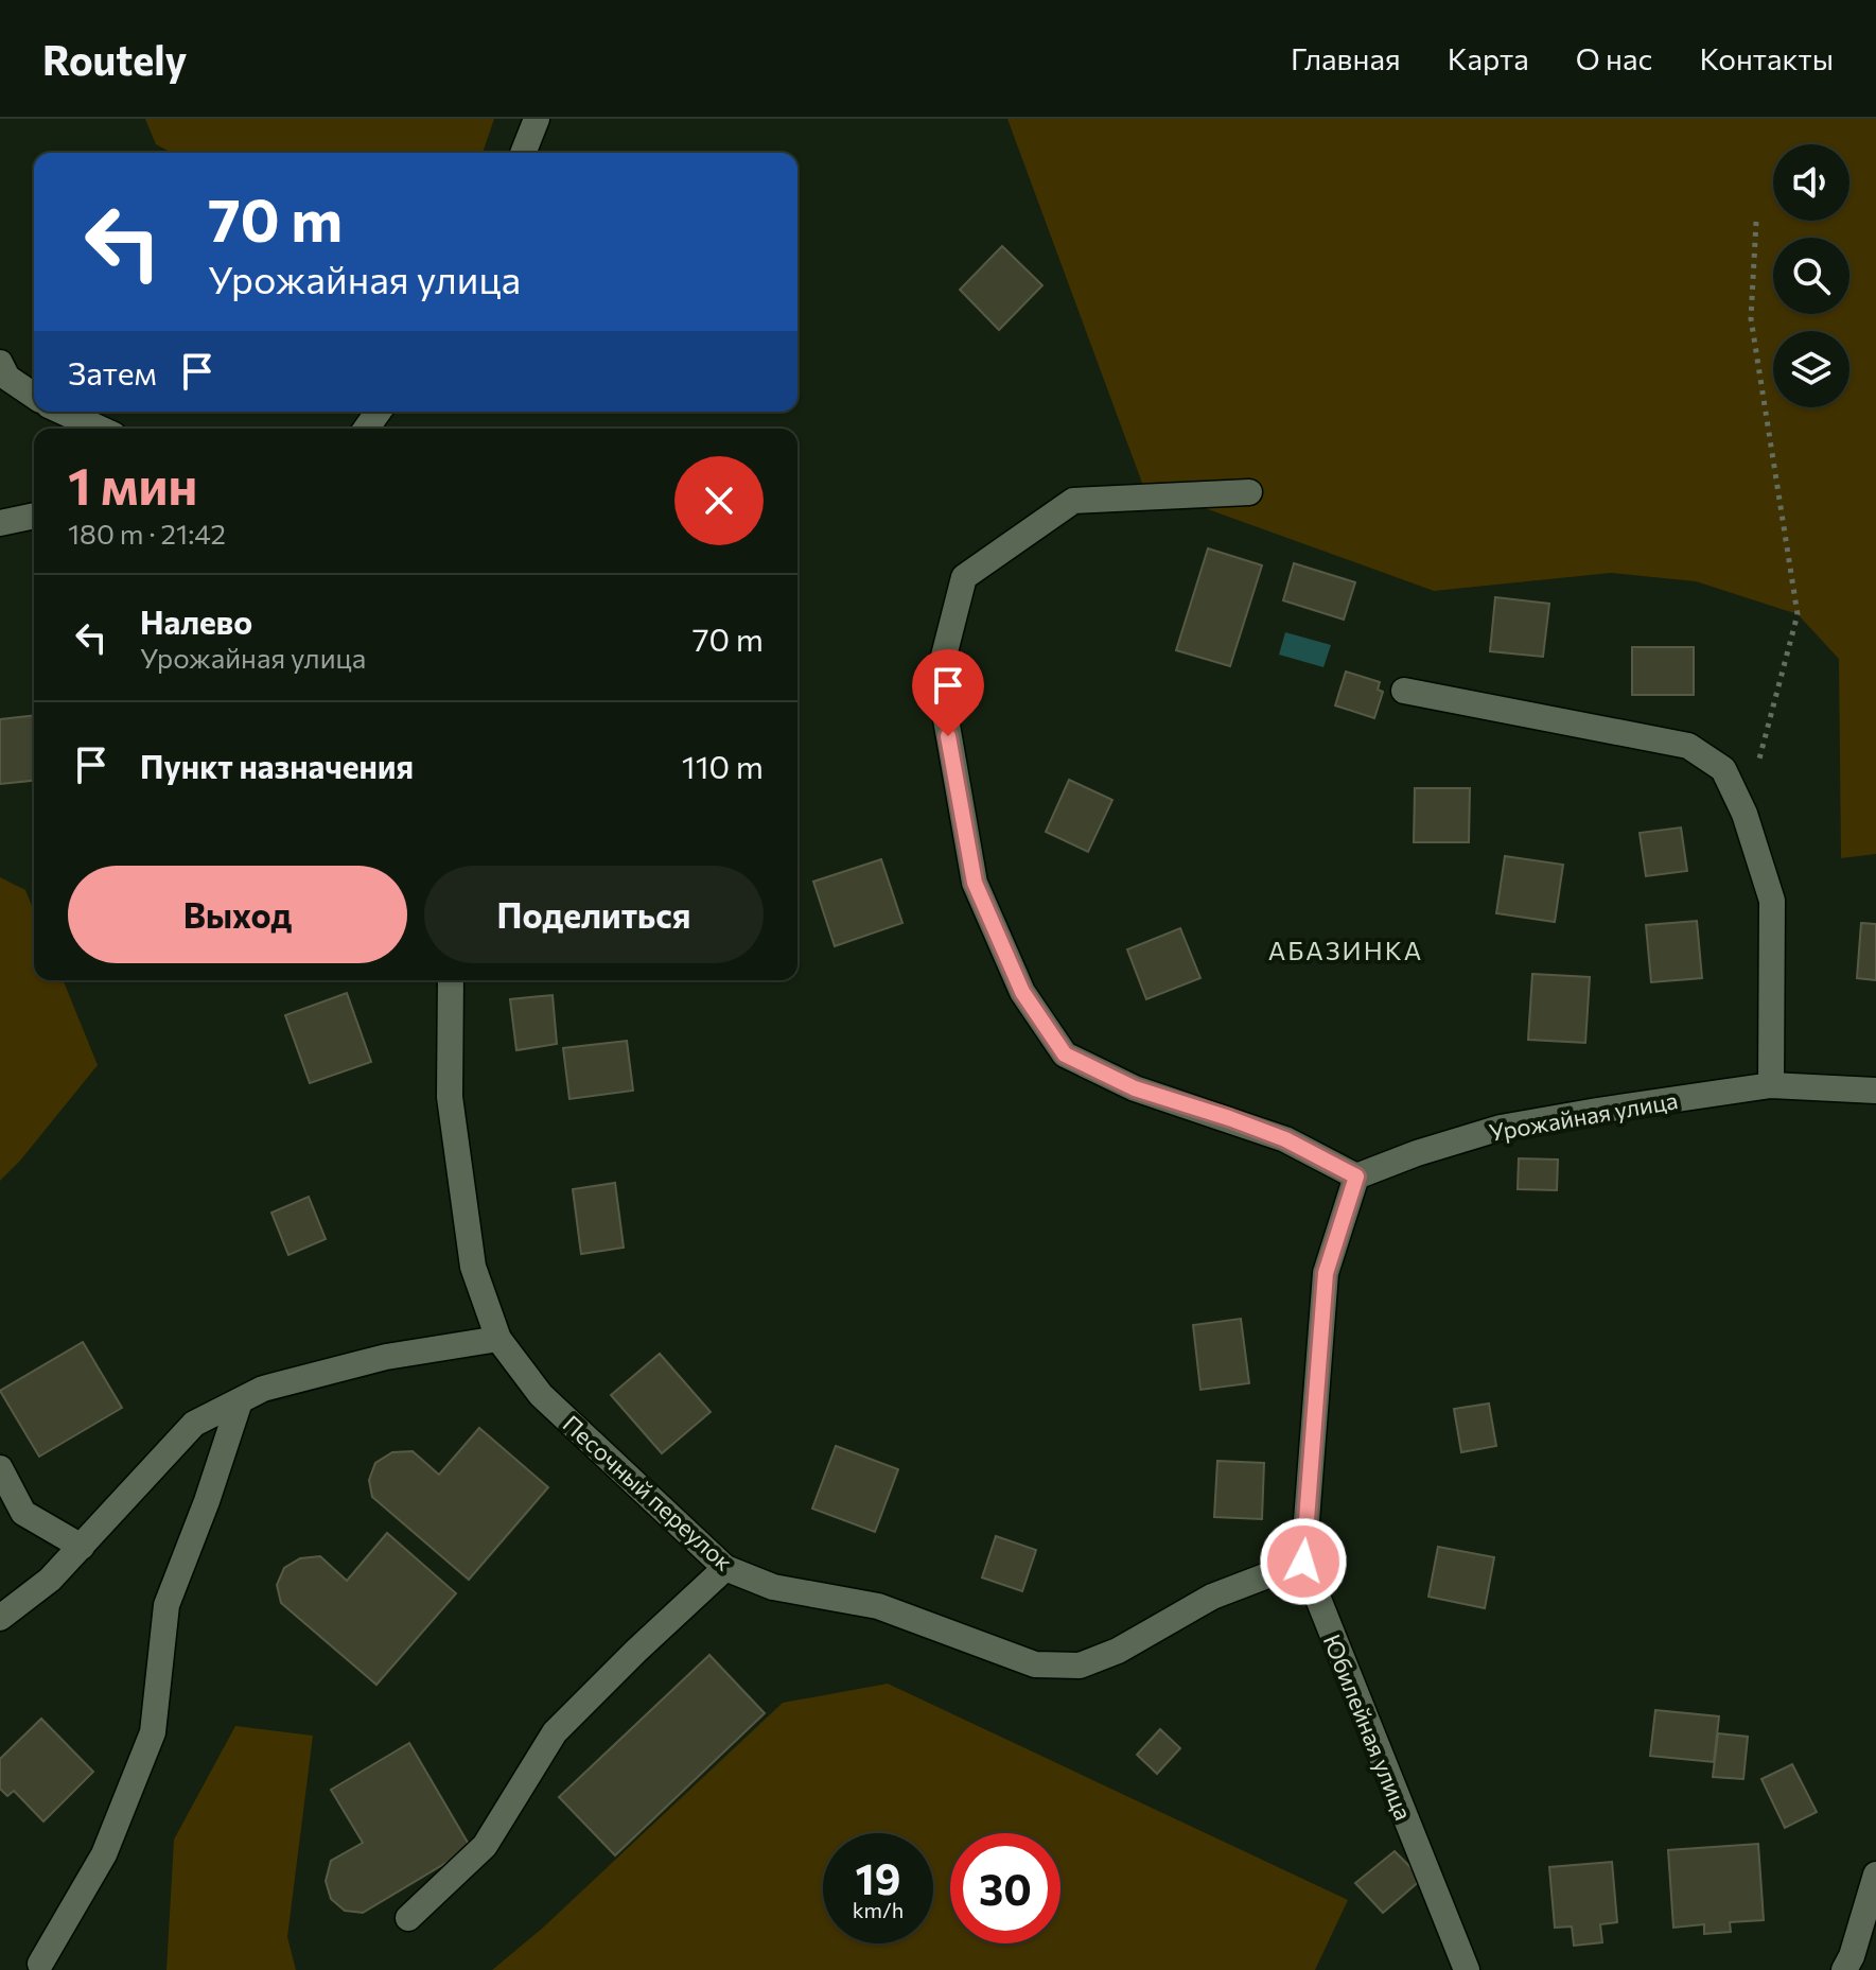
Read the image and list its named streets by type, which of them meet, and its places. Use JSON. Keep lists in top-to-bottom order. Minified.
{"streets":{"street":["Урожайная улица","Песочный переулок","Юбилейная улица"]},"crossings":[["Урожайная улица","Юбилейная улица"],["Песочный переулок","Юбилейная улица"]],"districts":["АБАЗИНКА"],"page":{"header":"Routely","nav":["Главная","Карта","О нас","Контакты"],"turn":["70 m","Урожайная улица"],"then":"Затем","heading":["1 мин","180 m · 21:42"],"list":[{"name":"Налево","note":"Урожайная улица","value":"70 m"},{"name":"Пункт назначения","value":"110 m"}],"buttons":["Выход","Поделиться"],"speed":"19 km/h","limit":"30"}}
